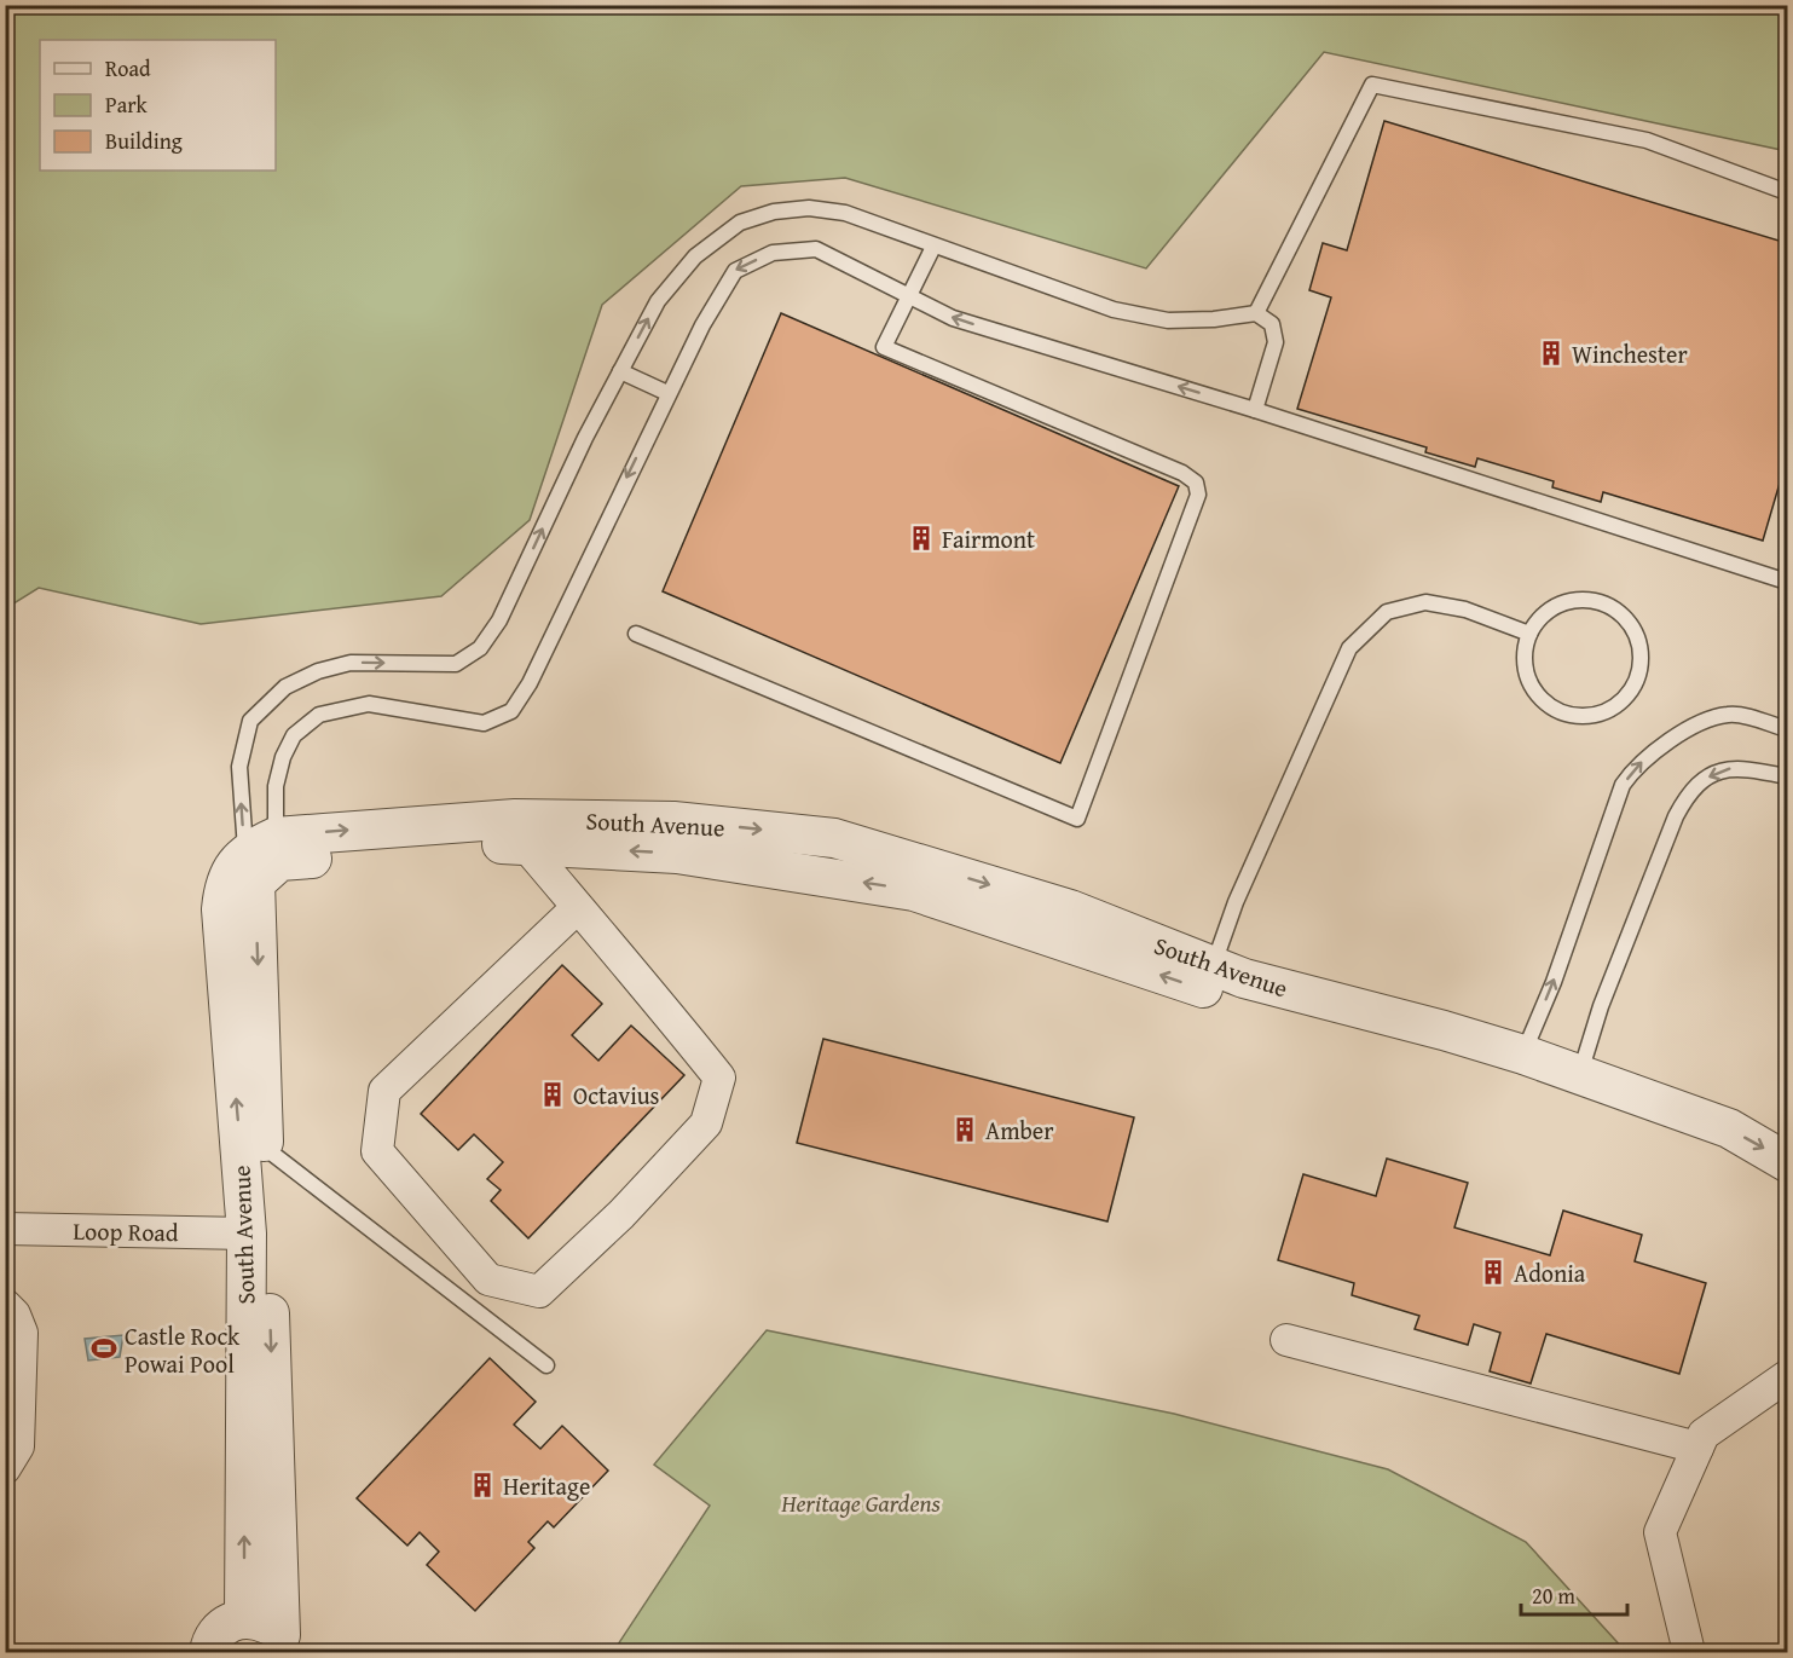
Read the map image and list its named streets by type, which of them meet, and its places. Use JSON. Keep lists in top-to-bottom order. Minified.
{"streets":{"street":["South Avenue","Loop Road"]},"crossings":[["South Avenue","Loop Road"]],"parks":["Heritage Gardens"],"places":{"building":["Winchester","Fairmont","Octavius","Amber","Adonia","Heritage"],"sports":["Castle Rock Powai Pool"]},"legend":["Road","Park","Building"],"scale_bar":"20 m"}
